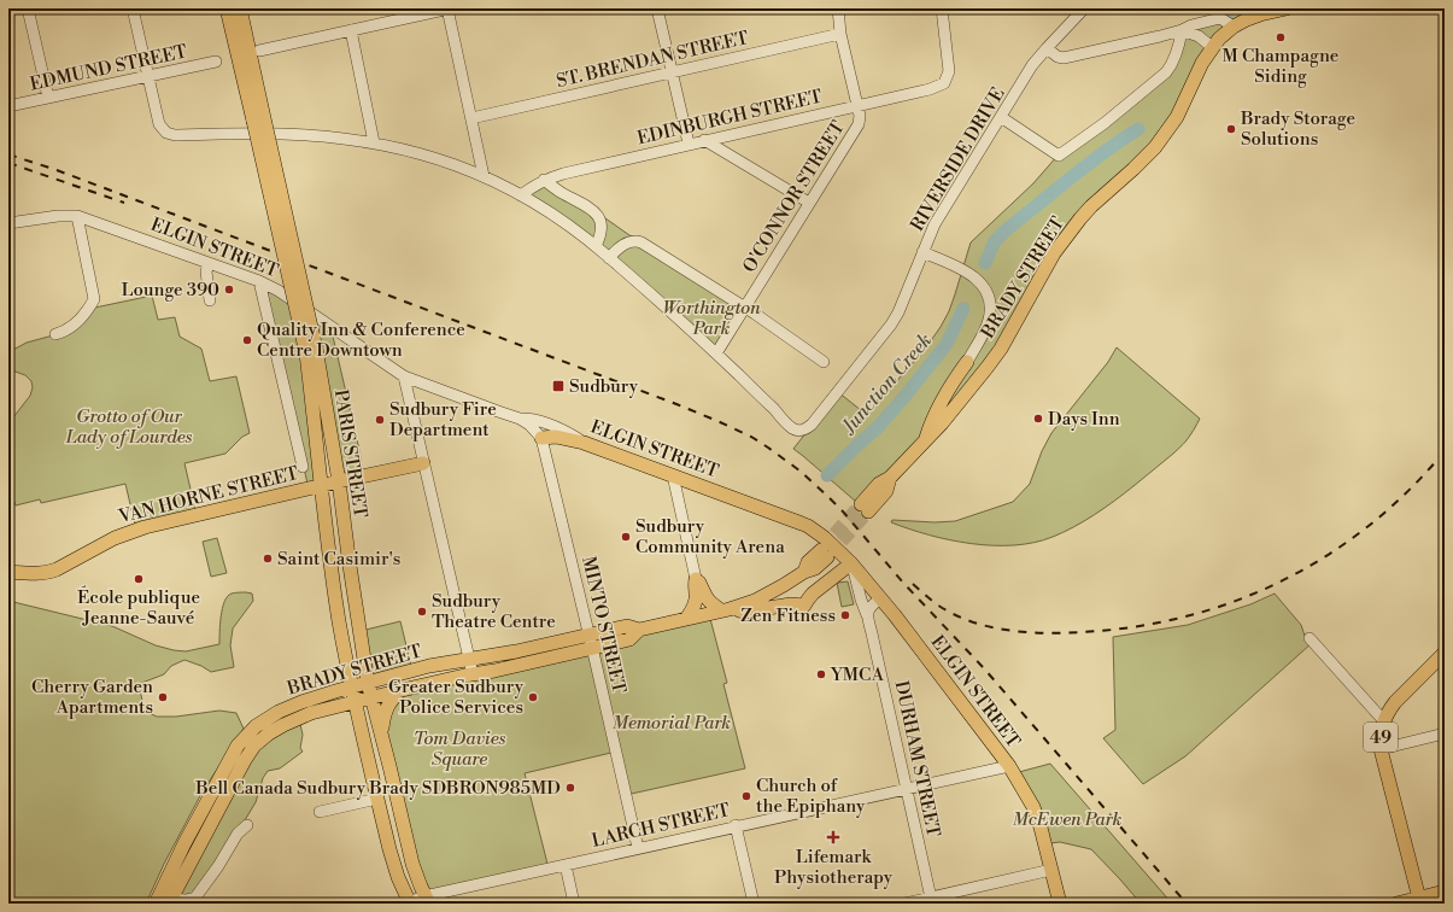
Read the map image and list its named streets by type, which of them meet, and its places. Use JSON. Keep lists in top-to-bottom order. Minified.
{"streets":{"main road":["ELGIN STREET","BRADY STREET","PARIS STREET","VAN HORNE STREET","49"],"street":["ST. BRENDAN STREET","EDMUND STREET","EDINBURGH STREET","RIVERSIDE DRIVE","O'CONNOR STREET","MINTO STREET","DURHAM STREET","LARCH STREET"]},"crossings":[["ST. BRENDAN STREET","O'CONNOR STREET"],["EDINBURGH STREET","O'CONNOR STREET"],["RIVERSIDE DRIVE","O'CONNOR STREET"],["ELGIN STREET","MINTO STREET"],["ELGIN STREET","DURHAM STREET"],["ELGIN STREET","LARCH STREET"],["BRADY STREET","PARIS STREET"],["BRADY STREET","MINTO STREET"],["PARIS STREET","VAN HORNE STREET"],["PARIS STREET","LARCH STREET"],["MINTO STREET","LARCH STREET"],["DURHAM STREET","LARCH STREET"]],"water":["Junction Creek"],"parks":["Worthington Park","Grotto of Our Lady of Lourdes","Memorial Park","Tom Davies Square","McEwen Park"],"places":{"other":["M Champagne Siding","Brady Storage Solutions","Lounge 390","Quality Inn & Conference Centre Downtown","Days Inn","Sudbury Fire Department","Sudbury Community Arena","Saint Casimir's","École publique Jeanne-Sauvé","Sudbury Theatre Centre","Zen Fitness","YMCA","Cherry Garden Apartments","Greater Sudbury Police Services","Bell Canada Sudbury Brady SDBRON985MD","Church of the Epiphany"],"transit":["Sudbury"],"health":["Lifemark Physiotherapy"]}}
